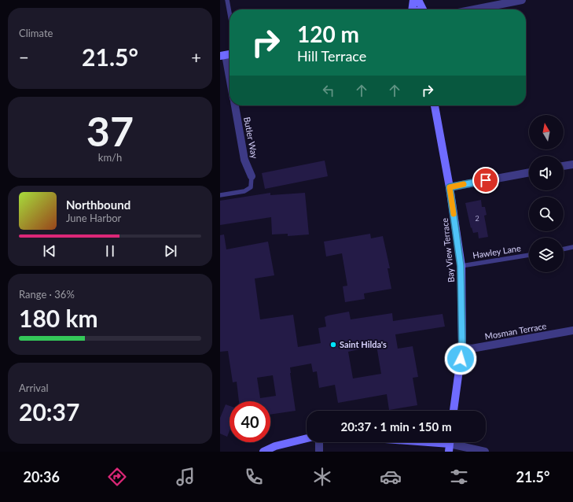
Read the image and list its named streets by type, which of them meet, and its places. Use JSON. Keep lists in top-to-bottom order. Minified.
{"streets":{"street":["Butler Way","Bay View Terrace","Mosman Terrace"],"lane":["Hawley Lane"]},"crossings":[["Bay View Terrace","Hawley Lane"],["Bay View Terrace","Mosman Terrace"]],"places":["Saint Hilda's"],"house_numbers":["2"],"north":"top","page":{"tile":["Climate",["37","km/h"],["Range · 36%","180 km"],["Arrival","20:37"]],"turn":["120 m","Hill Terrace"],"heat":["−","21.5°","+"],"song":["Northbound","June Harbor"],"limit":"40","trip":"20:37 · 1 min · 150 m","tabs":["20:36","21.5°"]}}
